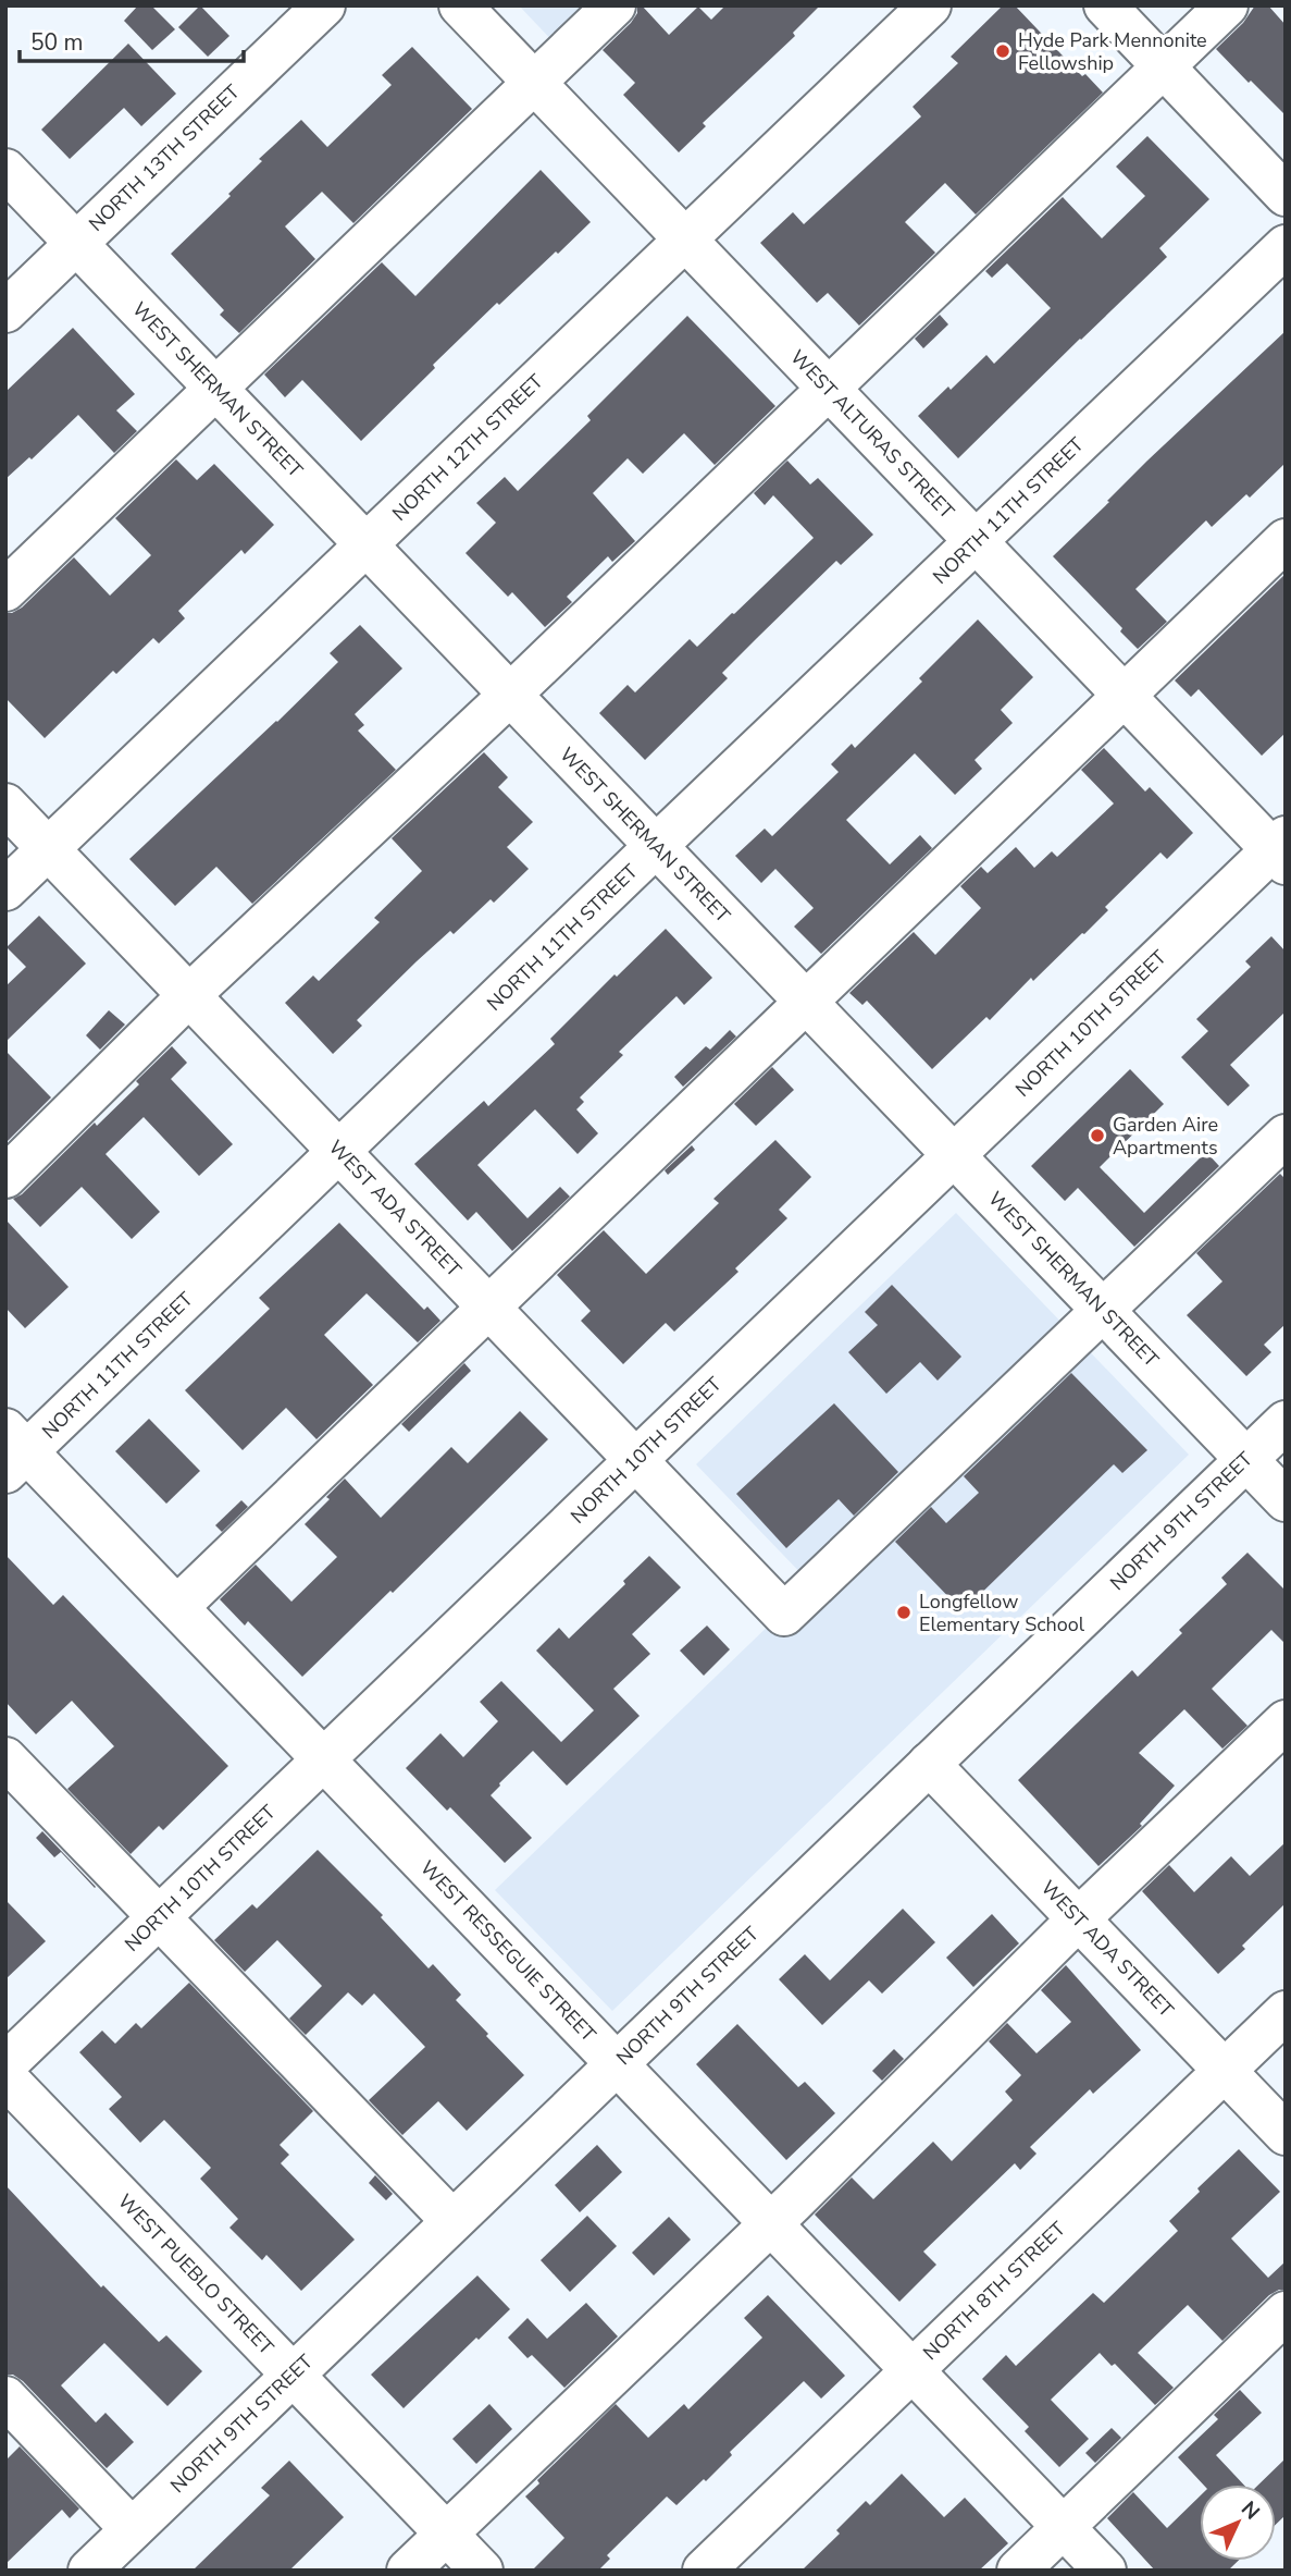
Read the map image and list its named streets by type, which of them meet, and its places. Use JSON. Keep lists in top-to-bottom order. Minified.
{"streets":{"street":["NORTH 13TH STREET","WEST SHERMAN STREET","WEST ALTURAS STREET","NORTH 12TH STREET","NORTH 11TH STREET","NORTH 10TH STREET","WEST ADA STREET","NORTH 9TH STREET","WEST RESSEGUIE STREET","WEST PUEBLO STREET","NORTH 8TH STREET"]},"crossings":[["NORTH 13TH STREET","WEST SHERMAN STREET"],["WEST SHERMAN STREET","NORTH 12TH STREET"],["WEST SHERMAN STREET","NORTH 11TH STREET"],["WEST SHERMAN STREET","NORTH 10TH STREET"],["WEST SHERMAN STREET","WEST ADA STREET"],["WEST SHERMAN STREET","NORTH 9TH STREET"],["WEST ALTURAS STREET","NORTH 12TH STREET"],["WEST ALTURAS STREET","NORTH 11TH STREET"],["WEST ALTURAS STREET","NORTH 10TH STREET"],["NORTH 12TH STREET","WEST ADA STREET"],["NORTH 11TH STREET","WEST ADA STREET"],["NORTH 11TH STREET","WEST RESSEGUIE STREET"],["NORTH 10TH STREET","WEST ADA STREET"],["NORTH 10TH STREET","WEST RESSEGUIE STREET"],["WEST ADA STREET","NORTH 9TH STREET"],["WEST ADA STREET","NORTH 8TH STREET"],["NORTH 9TH STREET","WEST RESSEGUIE STREET"],["NORTH 9TH STREET","WEST PUEBLO STREET"],["WEST RESSEGUIE STREET","NORTH 8TH STREET"]],"places":["Hyde Park Mennonite Fellowship","Garden Aire Apartments","Longfellow Elementary School"],"scale_bar":"50 m","north":"top right"}
